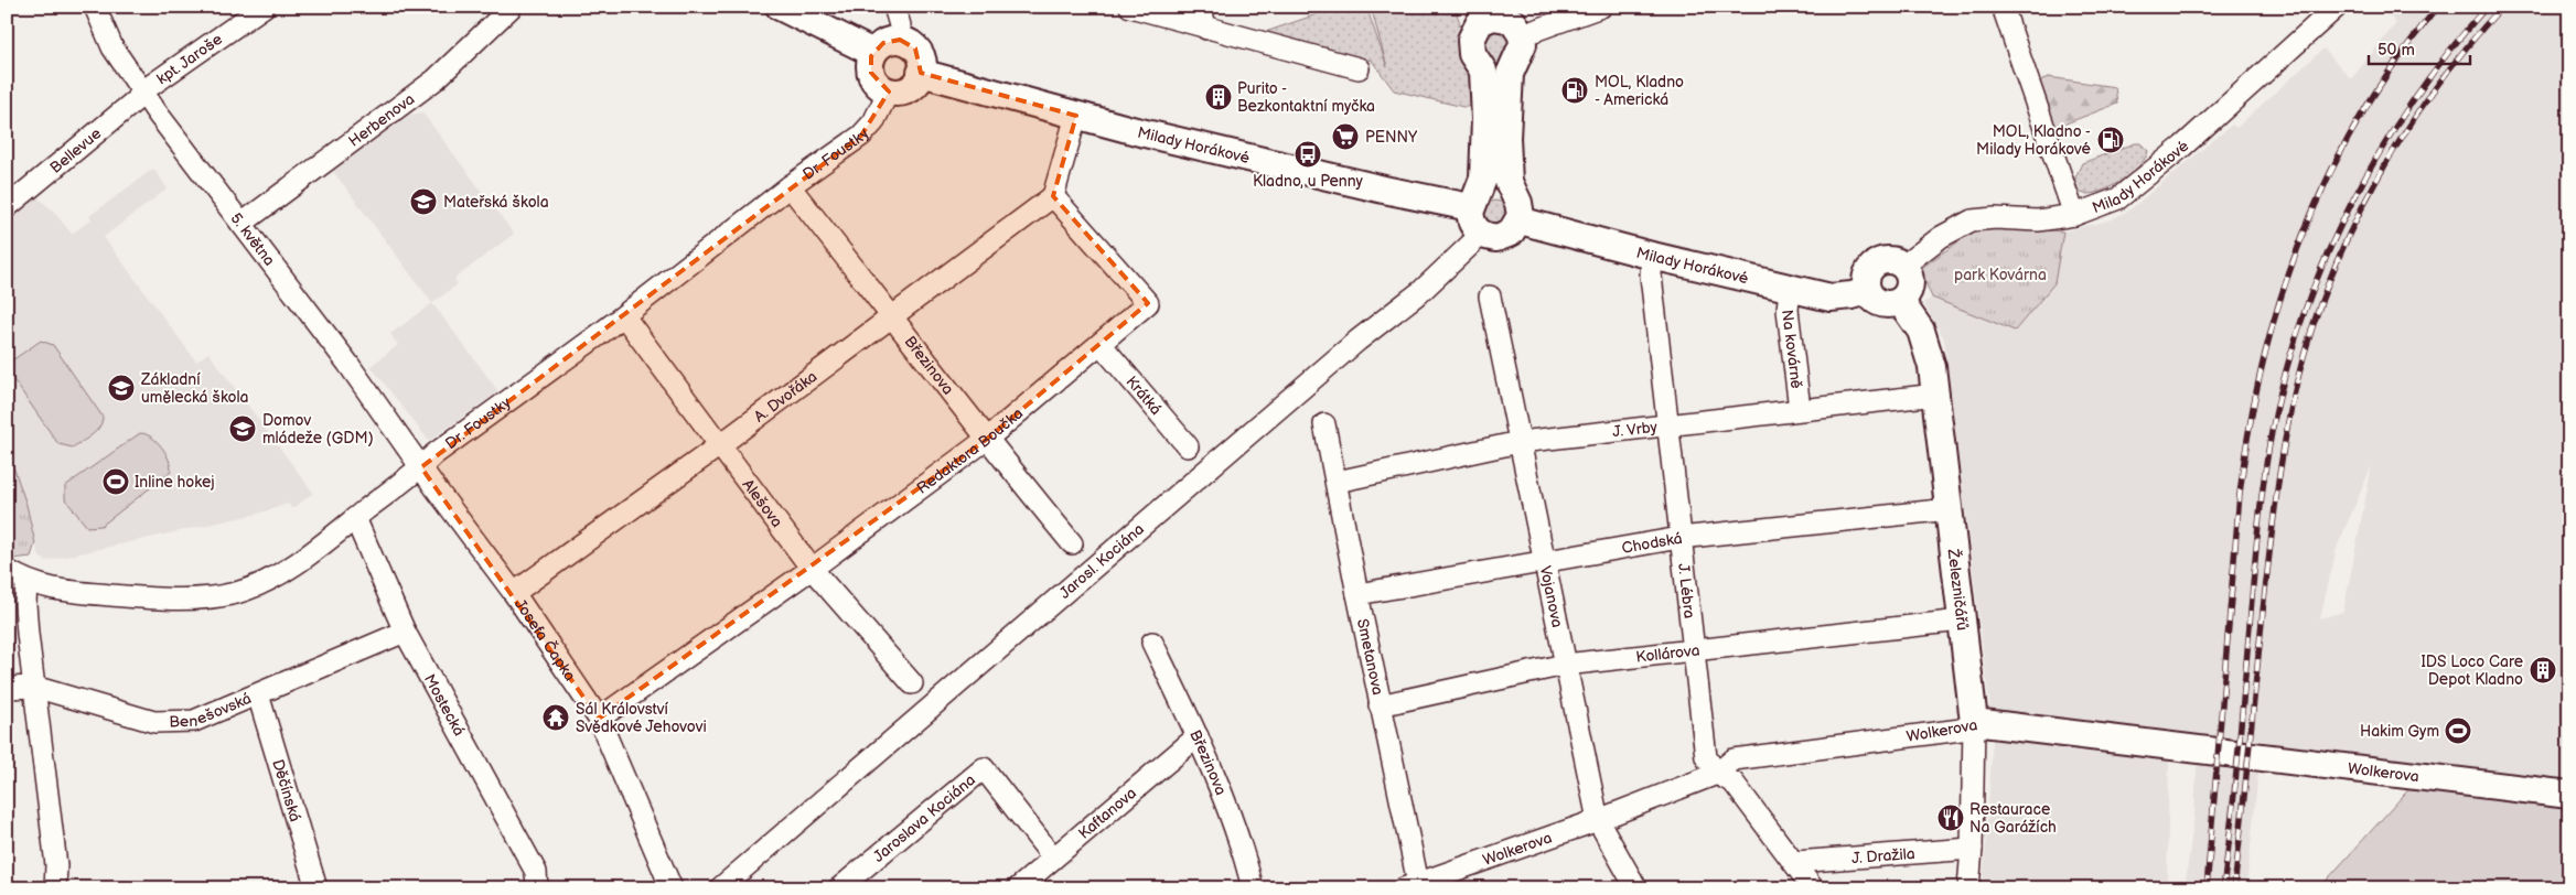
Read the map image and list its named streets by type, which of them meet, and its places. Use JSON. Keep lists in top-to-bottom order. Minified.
{"streets":{"main road":["Milady Horákové","Železničářů","Wolkerova"],"street":["kpt. Jaroše","Herbenova","Bellevue","Dr. Foustky","5. května","Na kovárně","Březinova","Krátká","A. Dvořáka","J. Vrby","Redaktora Boučka","Alešova","Chodská","Jarosl. Kociána","J. Lébra","Vojanova","Josefa Čapka","Kollárova","Smetanova","Mostecká","Benešovská","Děčínská","Kaftanova","Jaroslava Kociána","J. Dražila"]},"crossings":[["kpt. Jaroše","Bellevue"],["kpt. Jaroše","5. května"],["Herbenova","5. května"],["Milady Horákové","Dr. Foustky"],["Milady Horákové","Na kovárně"],["Milady Horákové","Železničářů"],["Milady Horákové","J. Lébra"],["Bellevue","5. května"],["Dr. Foustky","5. května"],["Dr. Foustky","Březinova"],["Dr. Foustky","Alešova"],["Dr. Foustky","Josefa Čapka"],["Dr. Foustky","Mostecká"],["5. května","Josefa Čapka"],["Na kovárně","J. Vrby"],["Březinova","A. Dvořáka"],["Březinova","Redaktora Boučka"],["Březinova","Kaftanova"],["Krátká","Redaktora Boučka"],["A. Dvořáka","Redaktora Boučka"],["A. Dvořáka","Alešova"],["A. Dvořáka","Josefa Čapka"],["J. Vrby","Železničářů"],["J. Vrby","J. Lébra"],["J. Vrby","Vojanova"],["J. Vrby","Smetanova"],["Redaktora Boučka","Alešova"],["Redaktora Boučka","Josefa Čapka"],["Chodská","Železničářů"],["Chodská","J. Lébra"],["Chodská","Vojanova"],["Chodská","Smetanova"],["Železničářů","Kollárova"],["Železničářů","Wolkerova"],["Železničářů","J. Dražila"],["J. Lébra","Kollárova"],["J. Lébra","Wolkerova"],["J. Lébra","J. Dražila"],["Vojanova","Kollárova"],["Vojanova","Wolkerova"],["Kollárova","Smetanova"],["Smetanova","Wolkerova"],["Mostecká","Benešovská"],["Benešovská","Děčínská"],["Kaftanova","Jaroslava Kociána"]],"parks":["park Kovárna"],"places":{"fuel station":["MOL, Kladno - Americká","MOL, Kladno - Milady Horákové"],"building":["Purito - Bezkontaktní myčka","IDS Loco Care Depot Kladno"],"supermarket":["PENNY"],"bus stop":["Kladno, u Penny"],"school or university":["Mateřská škola","Základní umělecká škola","Domov mládeže (GDM)"],"sports":["Inline hokej","Hakim Gym"],"temple":["Sál Království Svědkové Jehovovi"],"restaurant":["Restaurace Na Garážích"]},"scale_bar":"50 m"}
